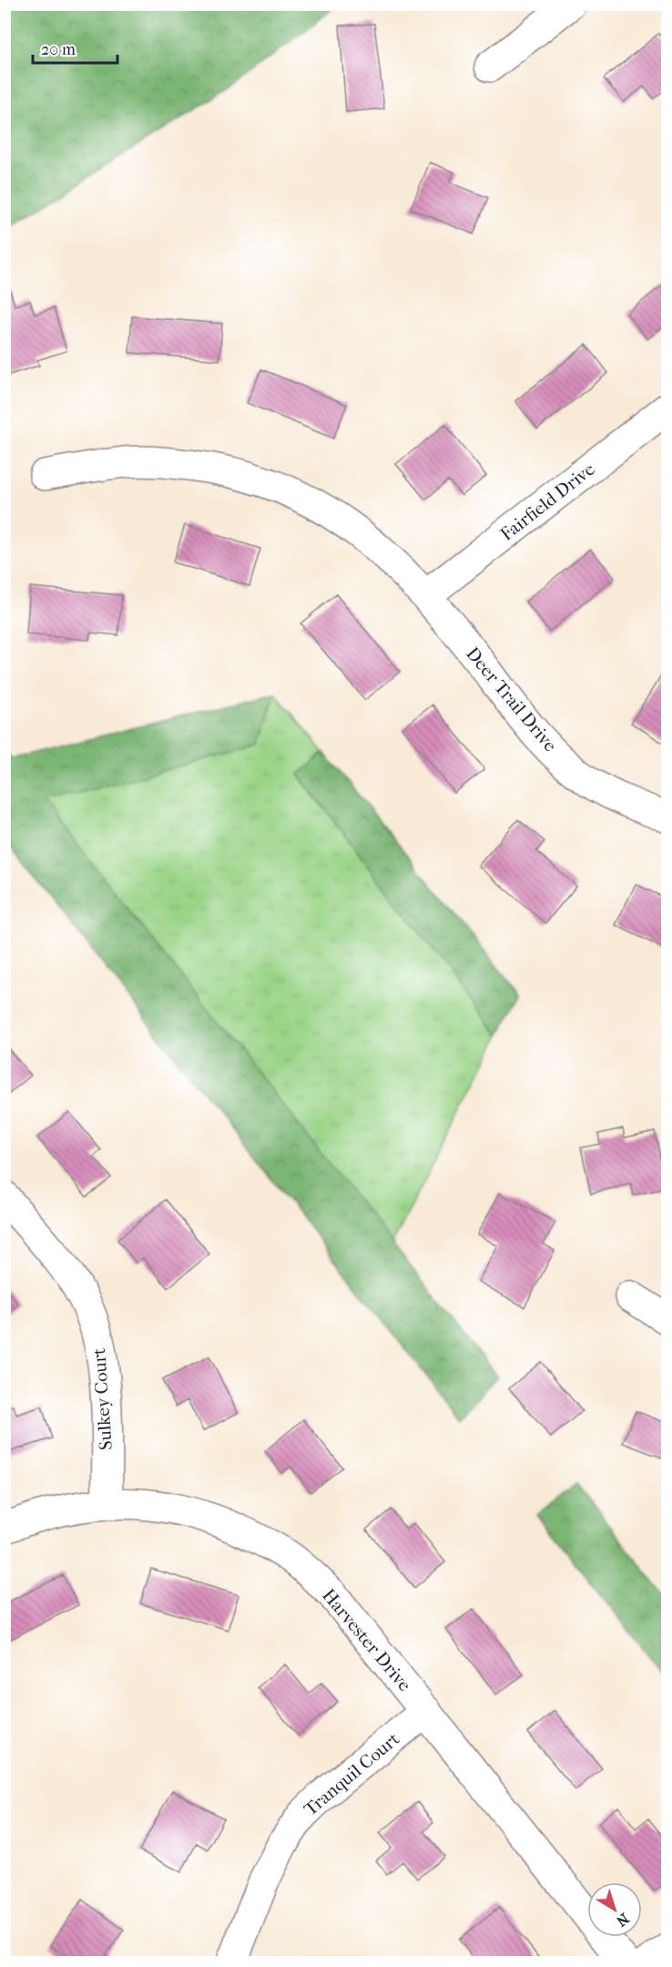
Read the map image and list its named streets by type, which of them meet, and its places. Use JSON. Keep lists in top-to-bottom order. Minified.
{"streets":{"street":["Fairfield Drive","Deer Trail Drive","Sulkey Court","Harvester Drive","Tranquil Court"]},"crossings":[["Fairfield Drive","Deer Trail Drive"],["Sulkey Court","Harvester Drive"],["Harvester Drive","Tranquil Court"]],"scale_bar":"20 m","north":"bottom right"}
